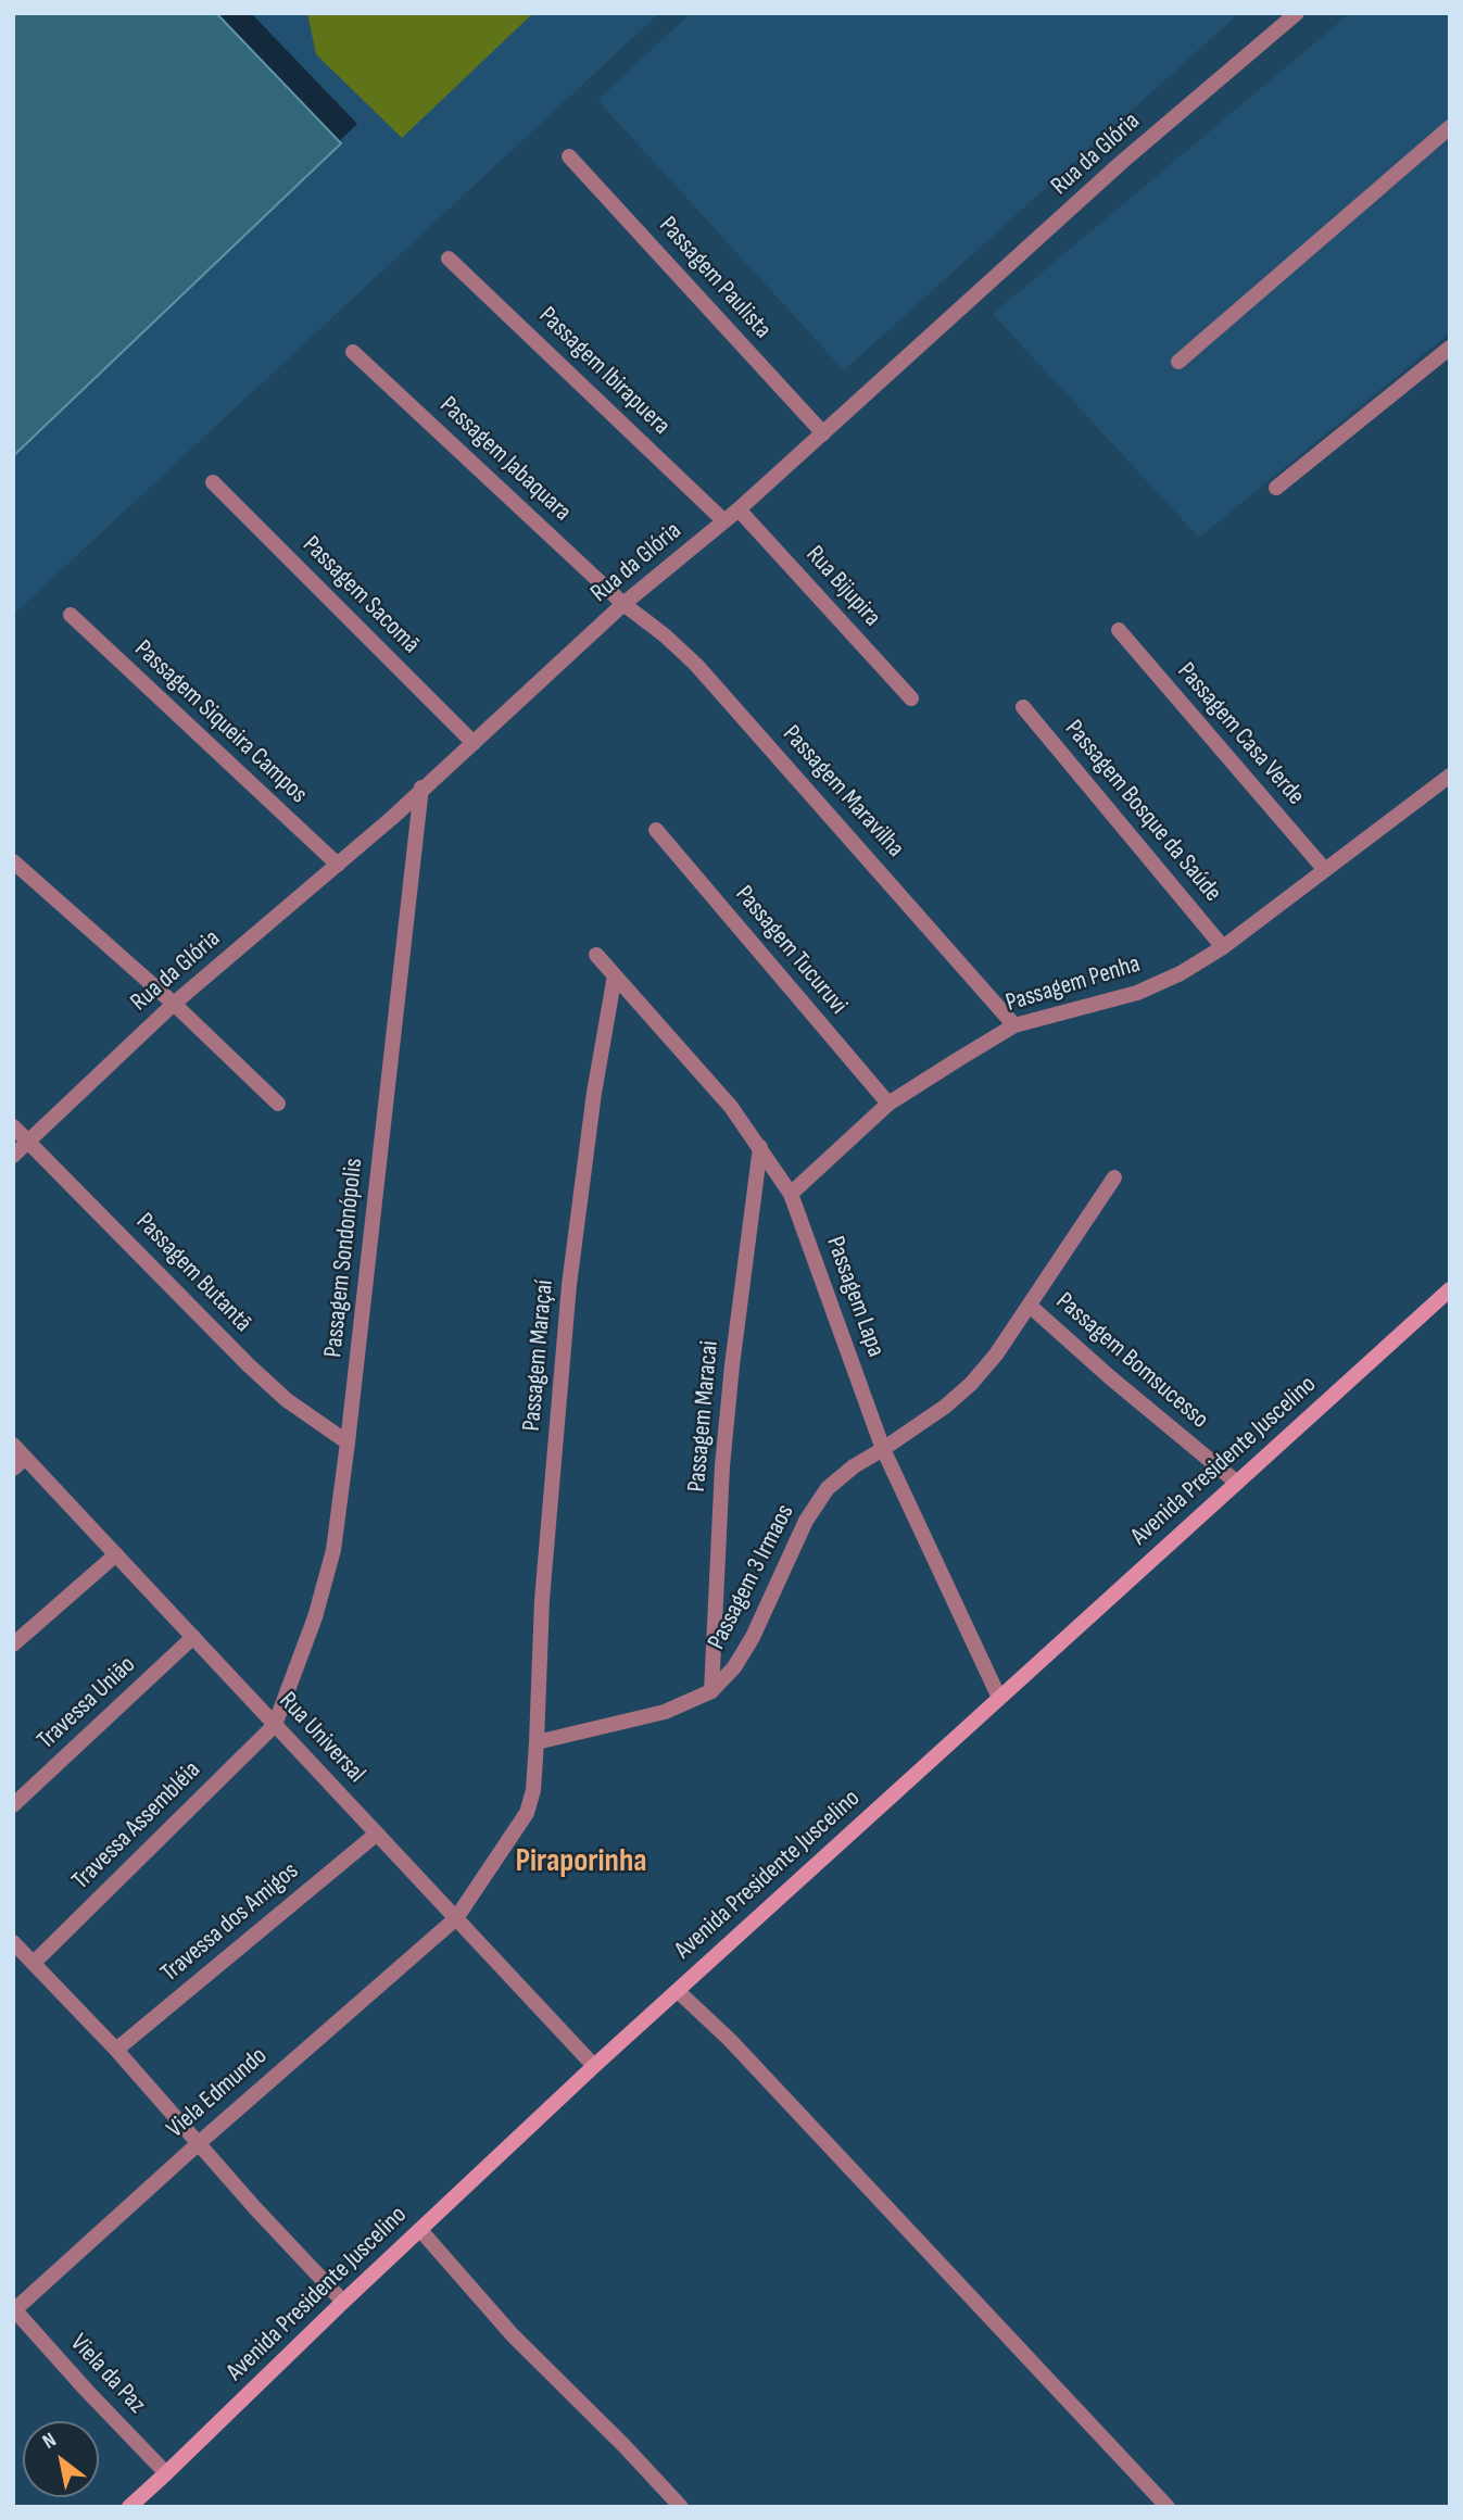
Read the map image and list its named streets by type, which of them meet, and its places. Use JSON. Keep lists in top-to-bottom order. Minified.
{"streets":{"street":["Rua da Glória","Passagem Paulista","Passagem Ibirapuera","Passagem Jabaquara","Rua Bijupira","Passagem Sacomã","Passagem Siqueira Campos","Passagem Casa Verde","Passagem Maravilha","Passagem Bosque da Saúde","Passagem Tucuruvi","Passagem Penha","Passagem Sondonópolis","Passagem Butantã","Passagem Lapa","Passagem Maraçaí","Passagem Bomsucesso","Passagem Maracai","Avenida Presidente Juscelino","Passagem 3 Irmaos","Travessa União","Rua Universal","Travessa Assembléia","Travessa dos Amigos","Viela Edmundo","Viela da Paz"]},"crossings":[["Rua da Glória","Passagem Paulista"],["Rua da Glória","Passagem Ibirapuera"],["Rua da Glória","Passagem Jabaquara"],["Rua da Glória","Rua Bijupira"],["Rua da Glória","Passagem Sacomã"],["Rua da Glória","Passagem Siqueira Campos"],["Rua da Glória","Passagem Maravilha"],["Rua da Glória","Passagem Sondonópolis"],["Rua da Glória","Passagem Butantã"],["Passagem Jabaquara","Passagem Maravilha"],["Passagem Casa Verde","Passagem Penha"],["Passagem Maravilha","Passagem Penha"],["Passagem Bosque da Saúde","Passagem Penha"],["Passagem Tucuruvi","Passagem Penha"],["Passagem Penha","Passagem Lapa"],["Passagem Sondonópolis","Passagem Butantã"],["Passagem Sondonópolis","Rua Universal"],["Passagem Sondonópolis","Travessa Assembléia"],["Passagem Lapa","Passagem Maraçaí"],["Passagem Lapa","Passagem Maracai"],["Passagem Lapa","Avenida Presidente Juscelino"],["Passagem Lapa","Passagem 3 Irmaos"],["Passagem Maraçaí","Passagem 3 Irmaos"],["Passagem Bomsucesso","Avenida Presidente Juscelino"],["Passagem Bomsucesso","Passagem 3 Irmaos"],["Passagem Maracai","Passagem 3 Irmaos"],["Avenida Presidente Juscelino","Rua Universal"],["Avenida Presidente Juscelino","Viela da Paz"],["Travessa União","Rua Universal"],["Rua Universal","Travessa Assembléia"],["Rua Universal","Travessa dos Amigos"],["Rua Universal","Viela Edmundo"],["Viela Edmundo","Viela da Paz"]],"districts":["Piraporinha"],"north":"top left"}
